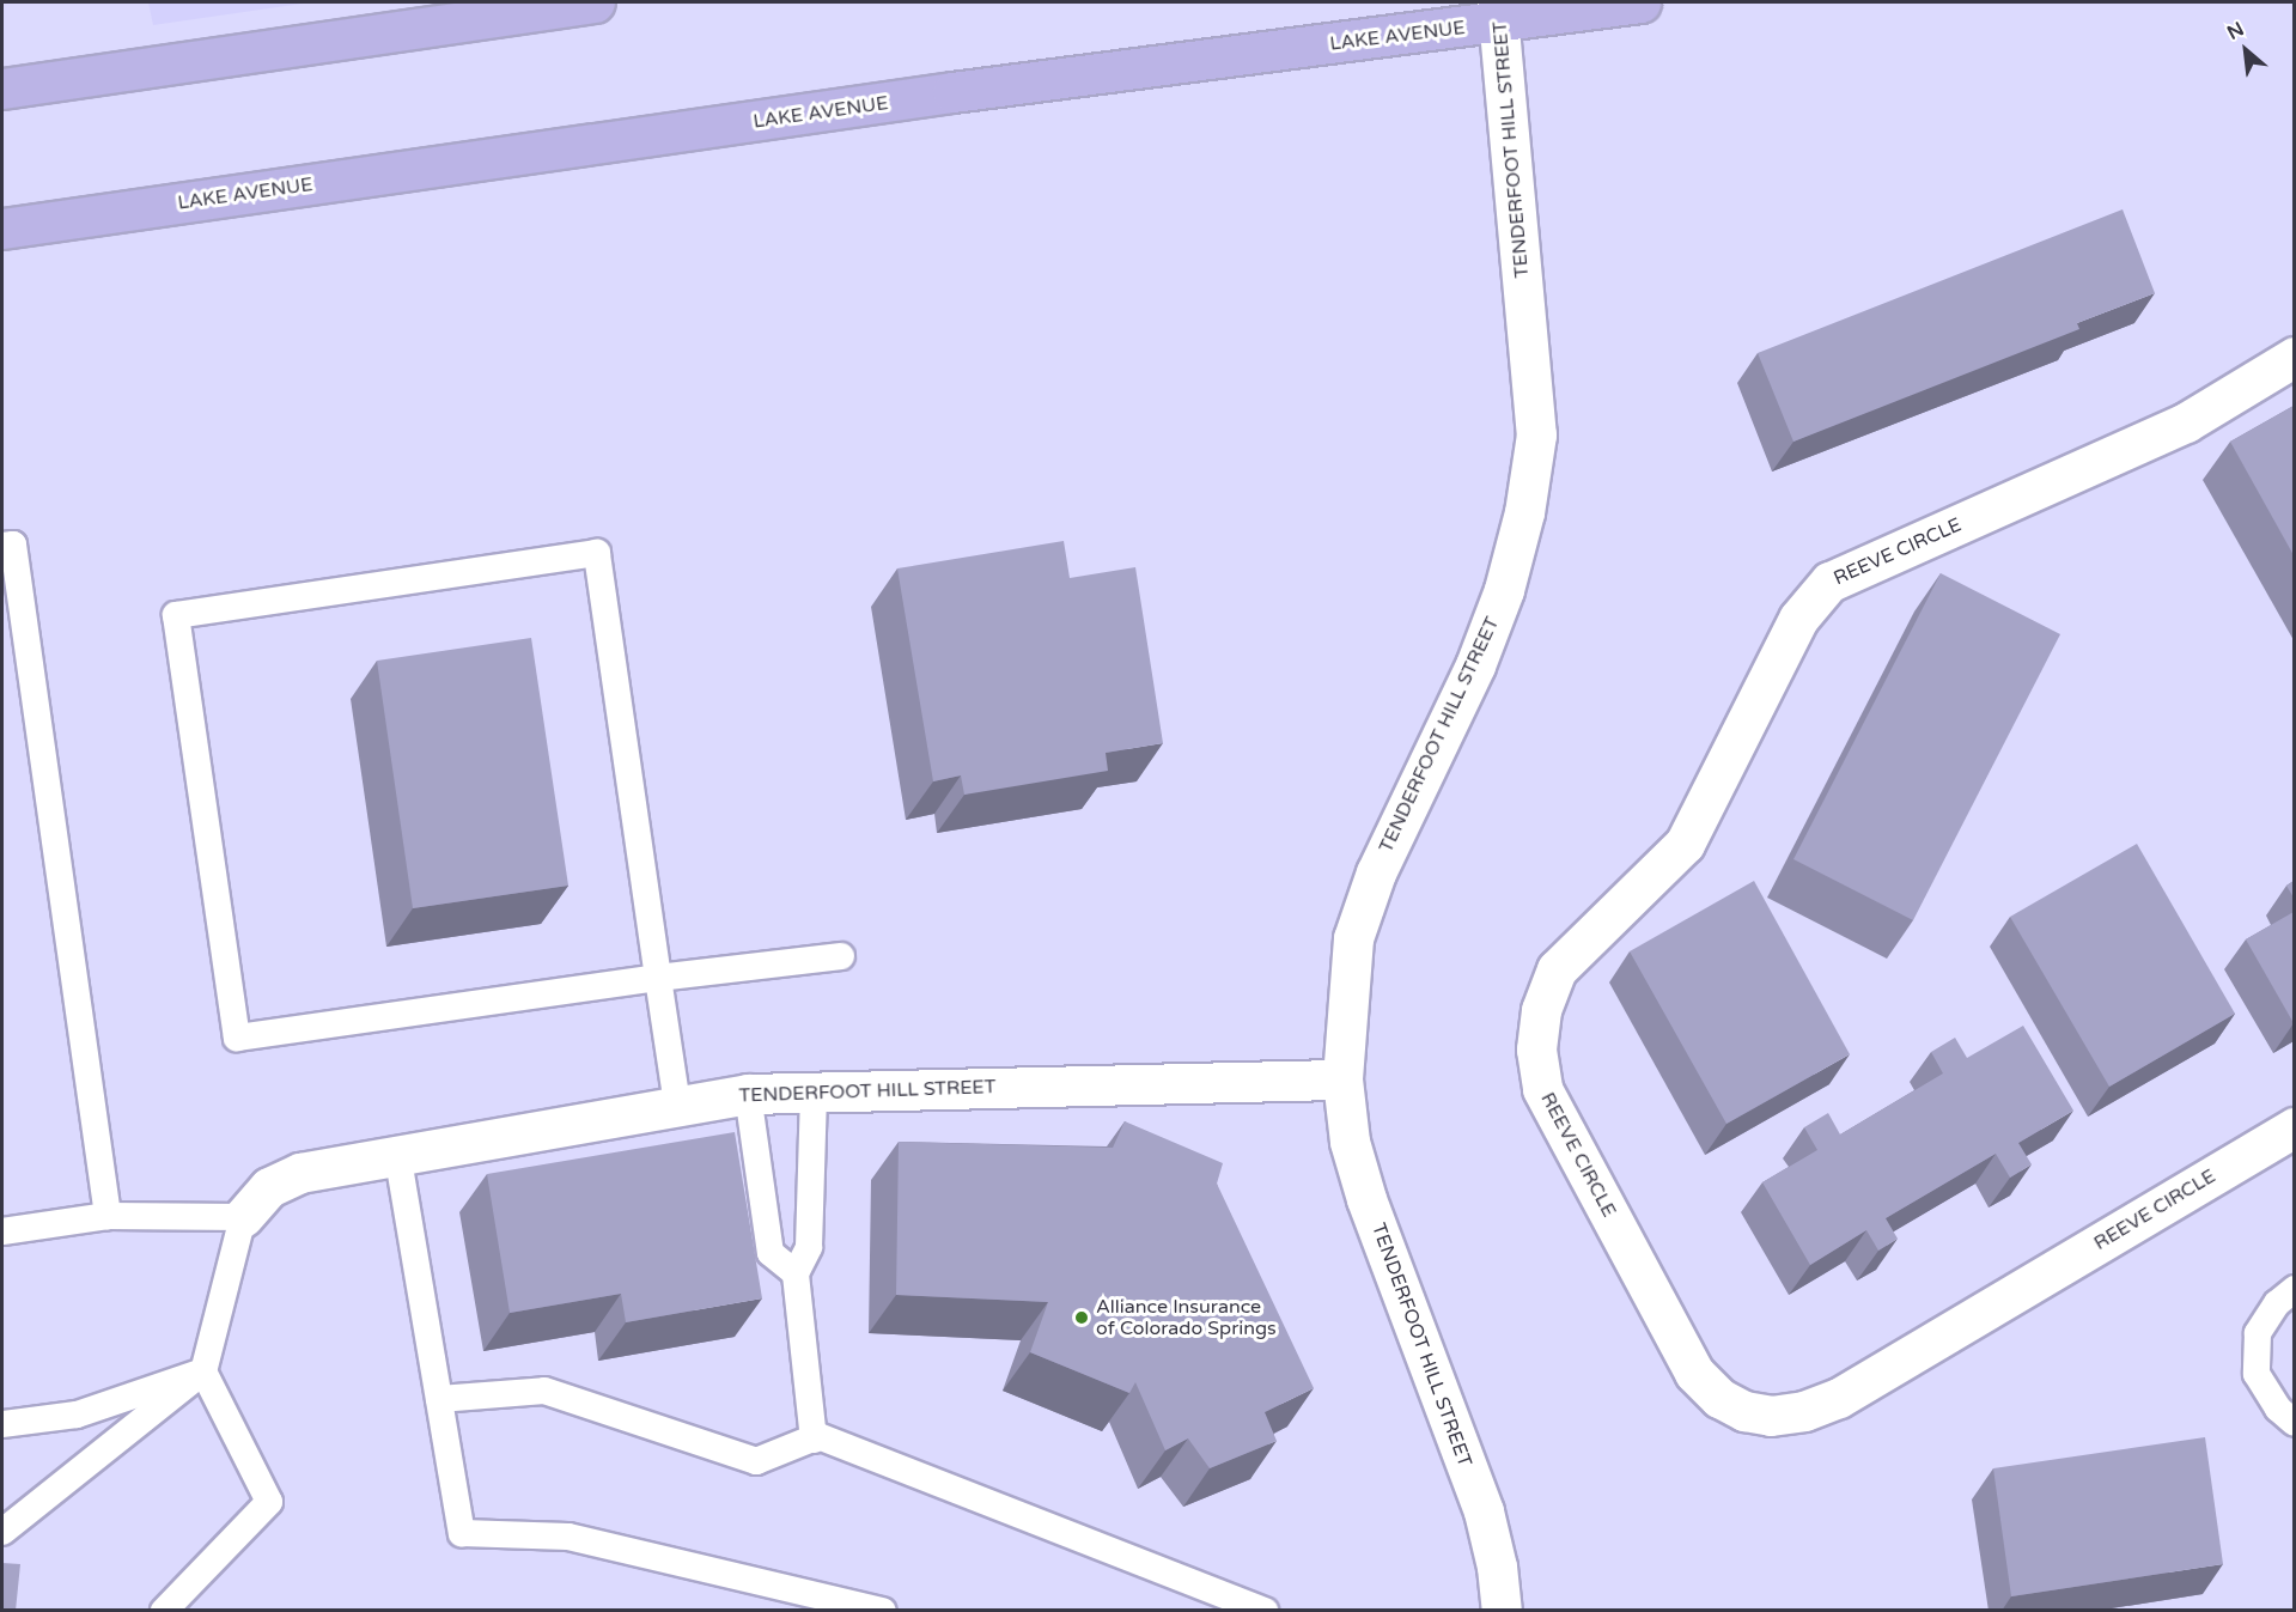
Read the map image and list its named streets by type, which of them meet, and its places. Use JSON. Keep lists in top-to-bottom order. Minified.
{"streets":{"main road":["LAKE AVENUE"],"street":["TENDERFOOT HILL STREET","REEVE CIRCLE"]},"crossings":[["LAKE AVENUE","TENDERFOOT HILL STREET"]],"places":["Alliance Insurance of Colorado Springs"],"north":"top left"}
